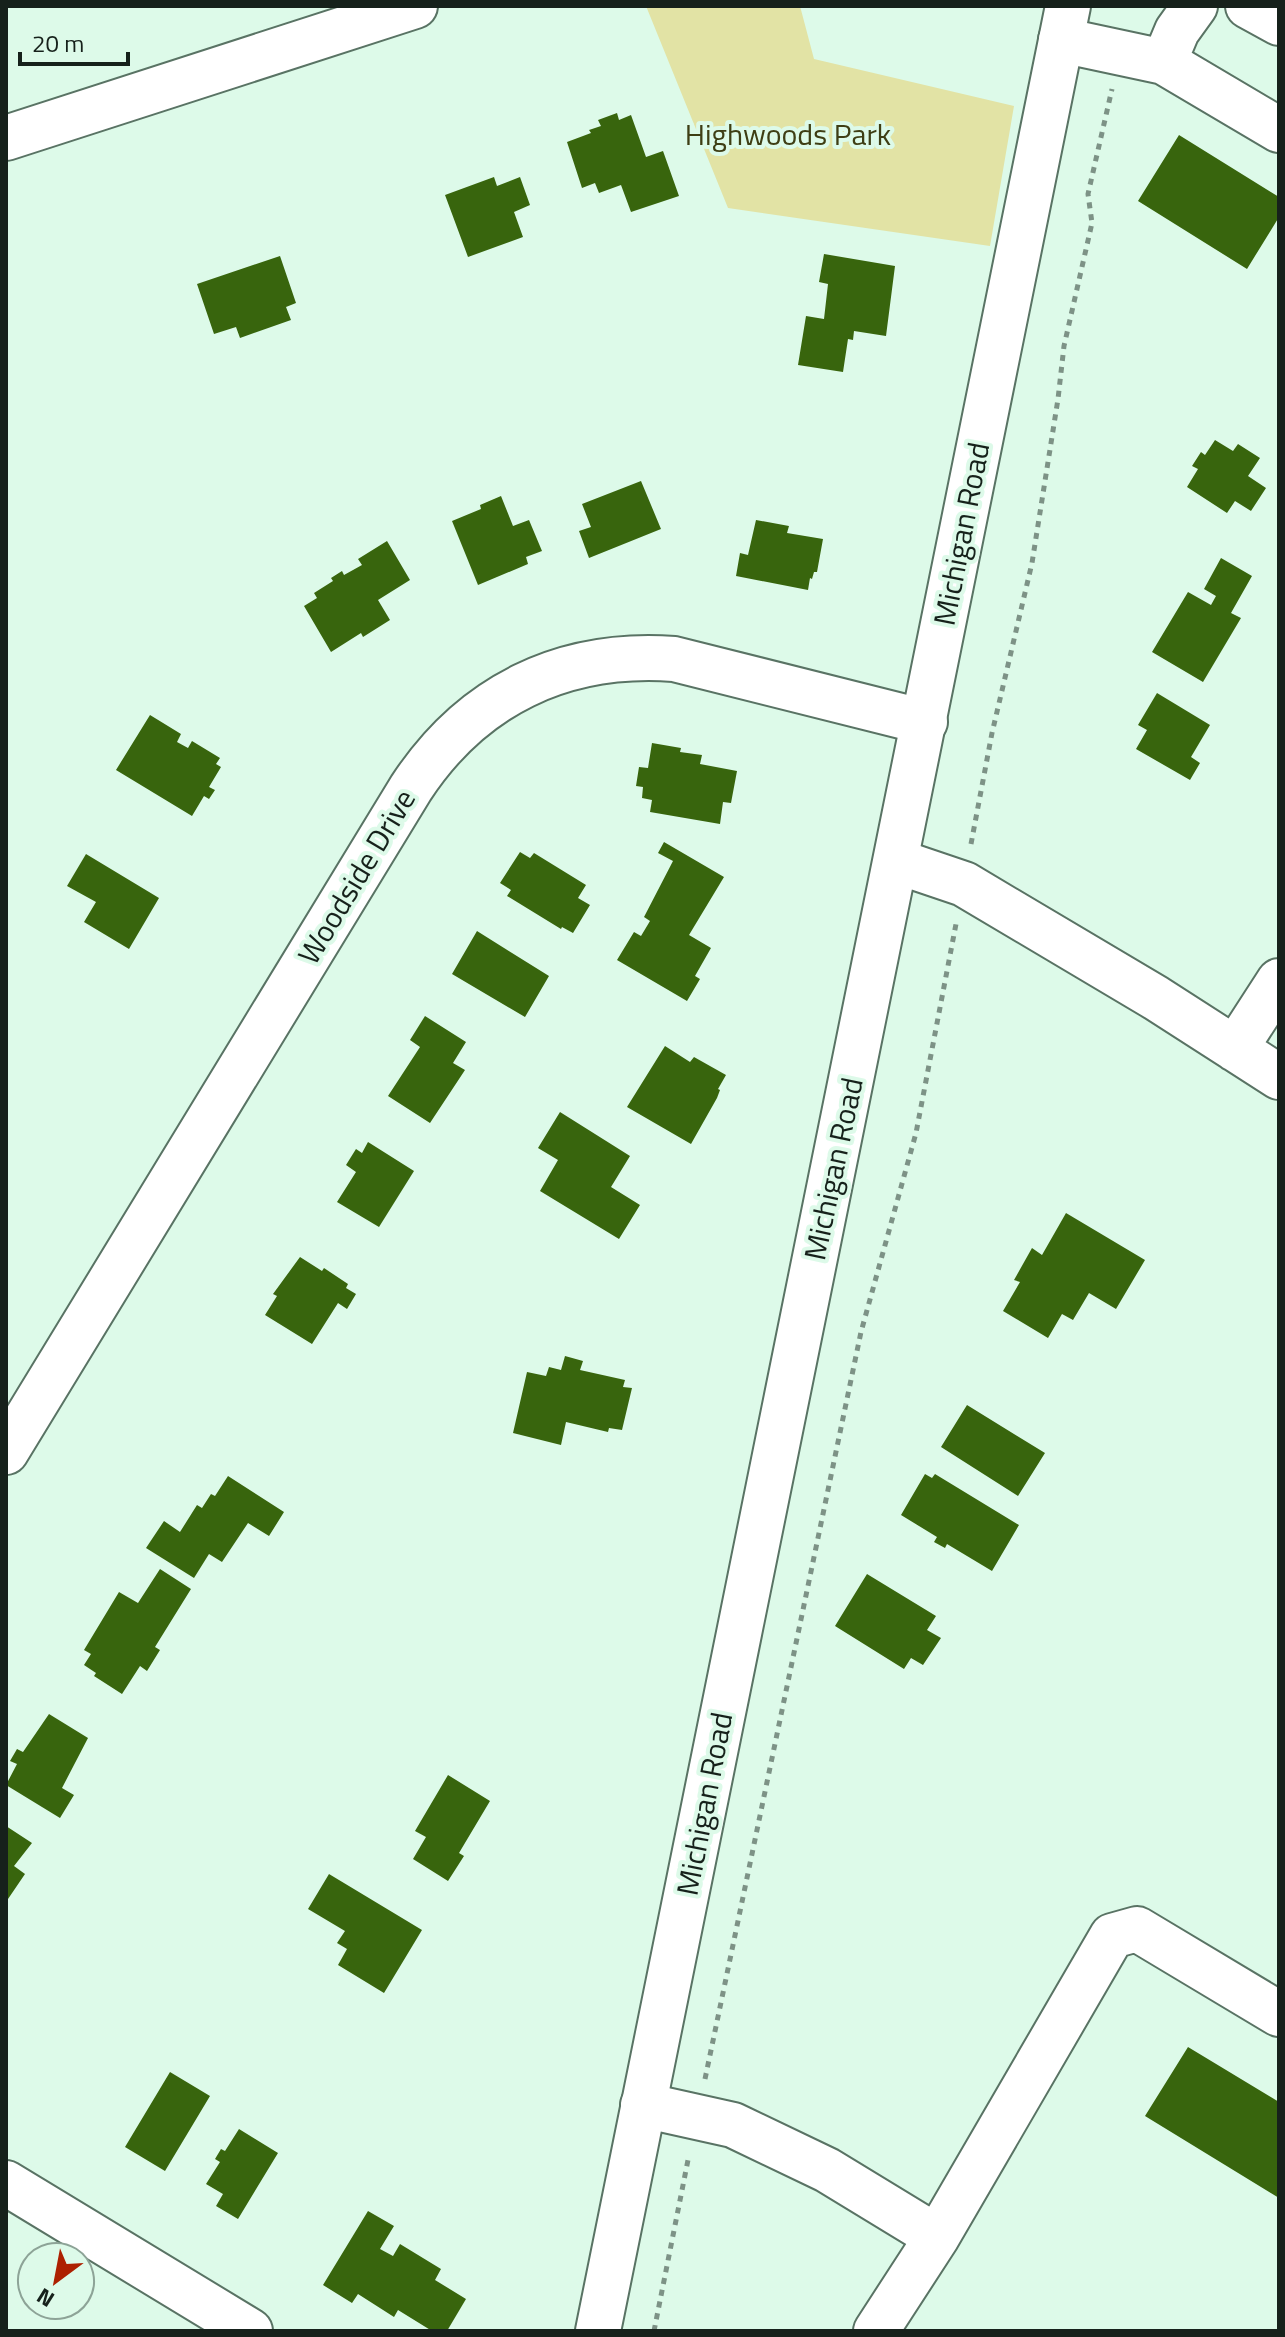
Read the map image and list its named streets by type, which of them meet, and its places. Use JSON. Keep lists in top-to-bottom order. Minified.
{"streets":{"main road":["Michigan Road","Woodside Drive"]},"crossings":[["Michigan Road","Woodside Drive"]],"parks":["Highwoods Park"],"scale_bar":"20 m","north":"bottom left"}
